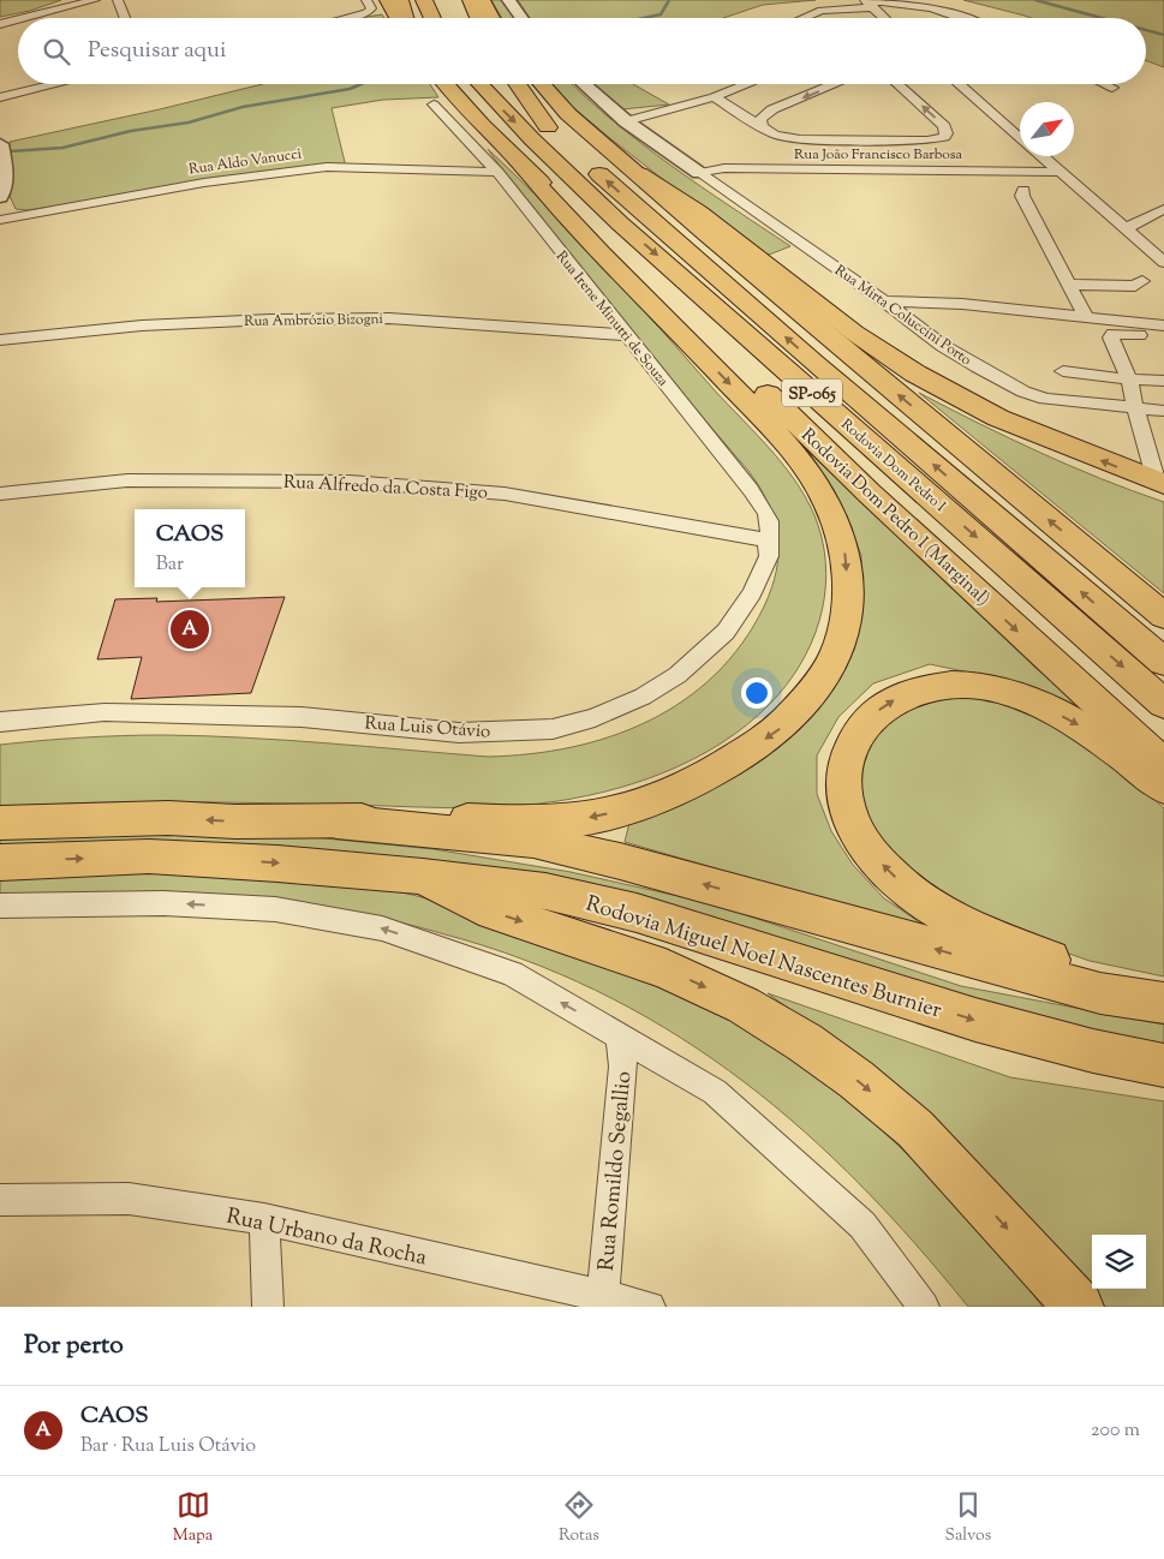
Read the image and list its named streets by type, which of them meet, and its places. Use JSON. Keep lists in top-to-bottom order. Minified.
{"streets":{"highway":["SP-065","Rodovia Dom Pedro I","Rodovia Dom Pedro I (Marginal)","Rodovia Miguel Noel Nascentes Burnier"],"street":["Rua João Francisco Barbosa","Rua Aldo Vanucci","Rua Mirta Coluccini Porto","Rua Irene Minutti de Souza","Rua Ambrózio Bizogni","Rua Alfredo da Costa Figo","Rua Luis Otávio","Rua Romildo Segallio","Rua Urbano da Rocha"]},"crossings":[["Rua João Francisco Barbosa","Rua Mirta Coluccini Porto"],["Rua Aldo Vanucci","Rua Irene Minutti de Souza"],["Rua Aldo Vanucci","Rodovia Dom Pedro I (Marginal)"],["Rua Irene Minutti de Souza","Rua Ambrózio Bizogni"],["Rua Irene Minutti de Souza","Rua Alfredo da Costa Figo"],["Rua Irene Minutti de Souza","Rodovia Dom Pedro I (Marginal)"],["Rua Irene Minutti de Souza","Rua Luis Otávio"],["Rua Alfredo da Costa Figo","Rua Luis Otávio"],["Rua Romildo Segallio","Rua Urbano da Rocha"]],"north":"top right","page":{"search":"Pesquisar aqui","popup":["CAOS","Bar"],"pins":"A","heading":"Por perto","list":[{"mark":"A","name":"CAOS","note":"Bar · Rua Luis Otávio","value":"200 m"}],"nav":["Mapa","Rotas","Salvos"]}}
